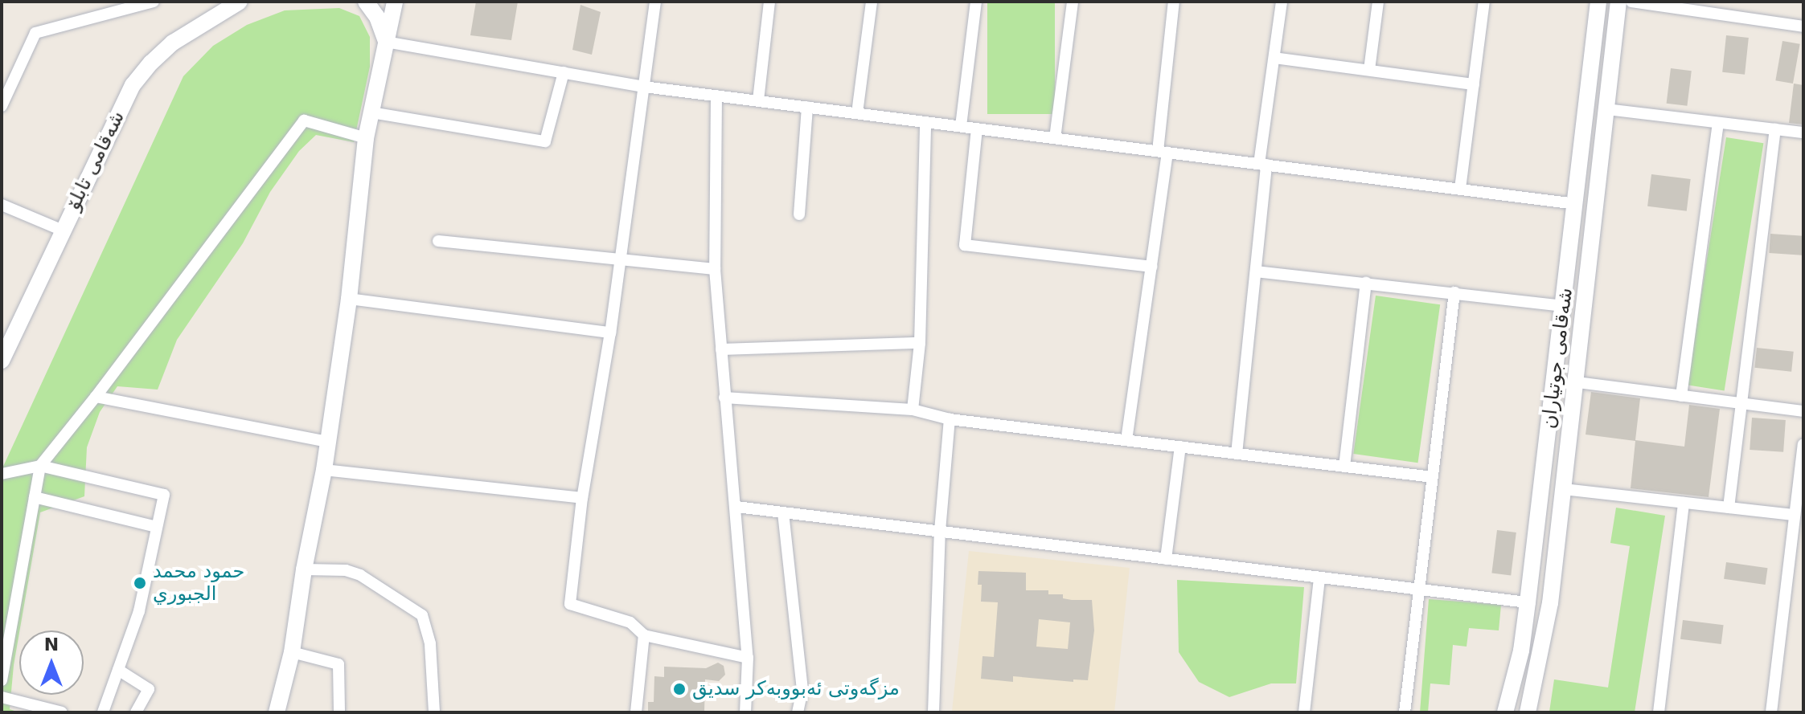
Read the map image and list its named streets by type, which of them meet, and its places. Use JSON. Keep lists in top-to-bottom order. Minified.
{"streets":{"main road":["شەقامی تابلۆ","شەقامی جوتیاران"]},"places":["حمود محمد الجبوري","مزگەوتی ئەبووبەکر سدیق"],"north":"top"}
